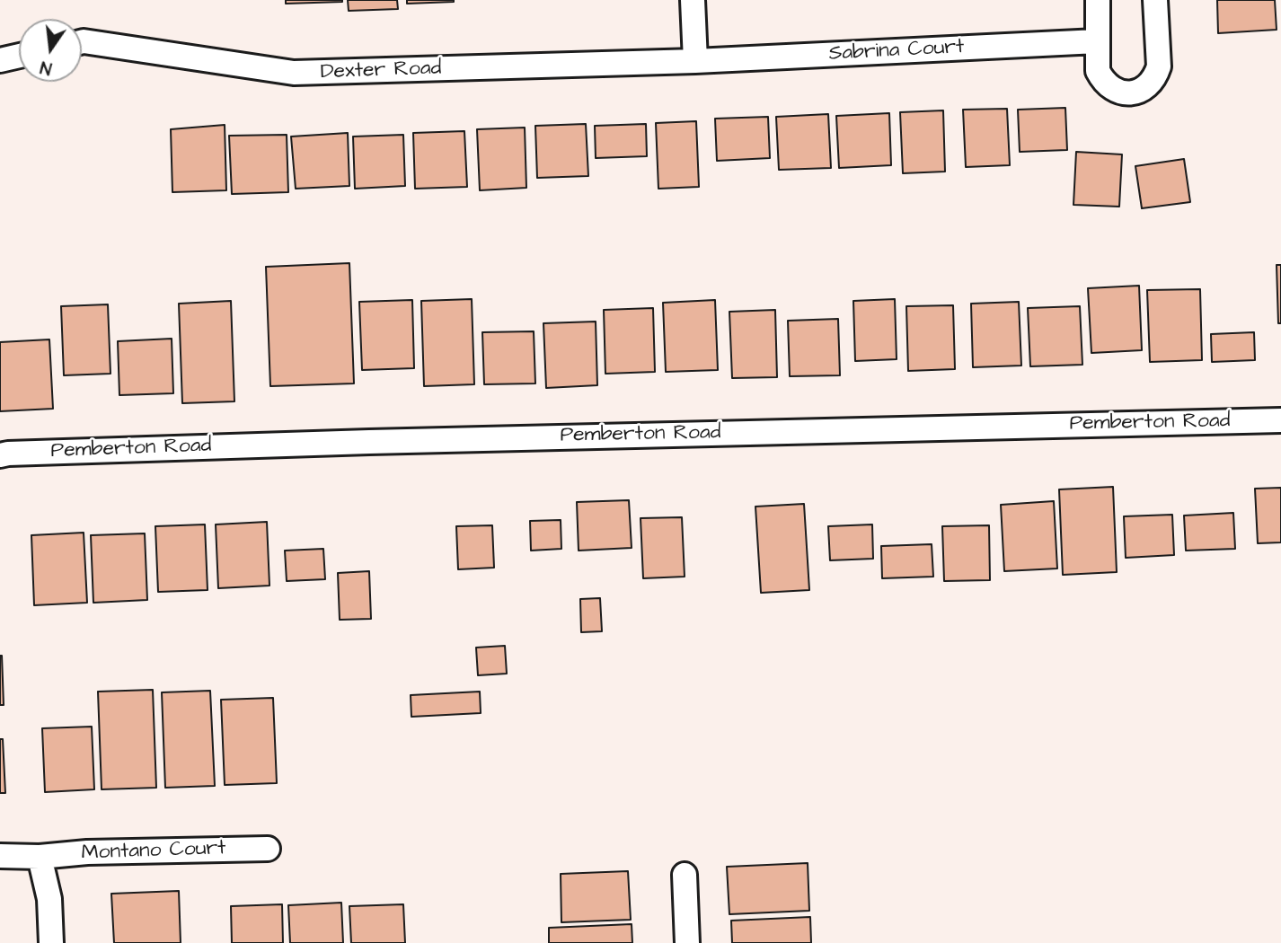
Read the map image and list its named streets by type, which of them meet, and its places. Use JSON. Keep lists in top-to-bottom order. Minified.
{"streets":{"street":["Sabrina Court","Dexter Road","Pemberton Road","Montano Court"]},"crossings":[["Sabrina Court","Dexter Road"]],"north":"bottom"}
